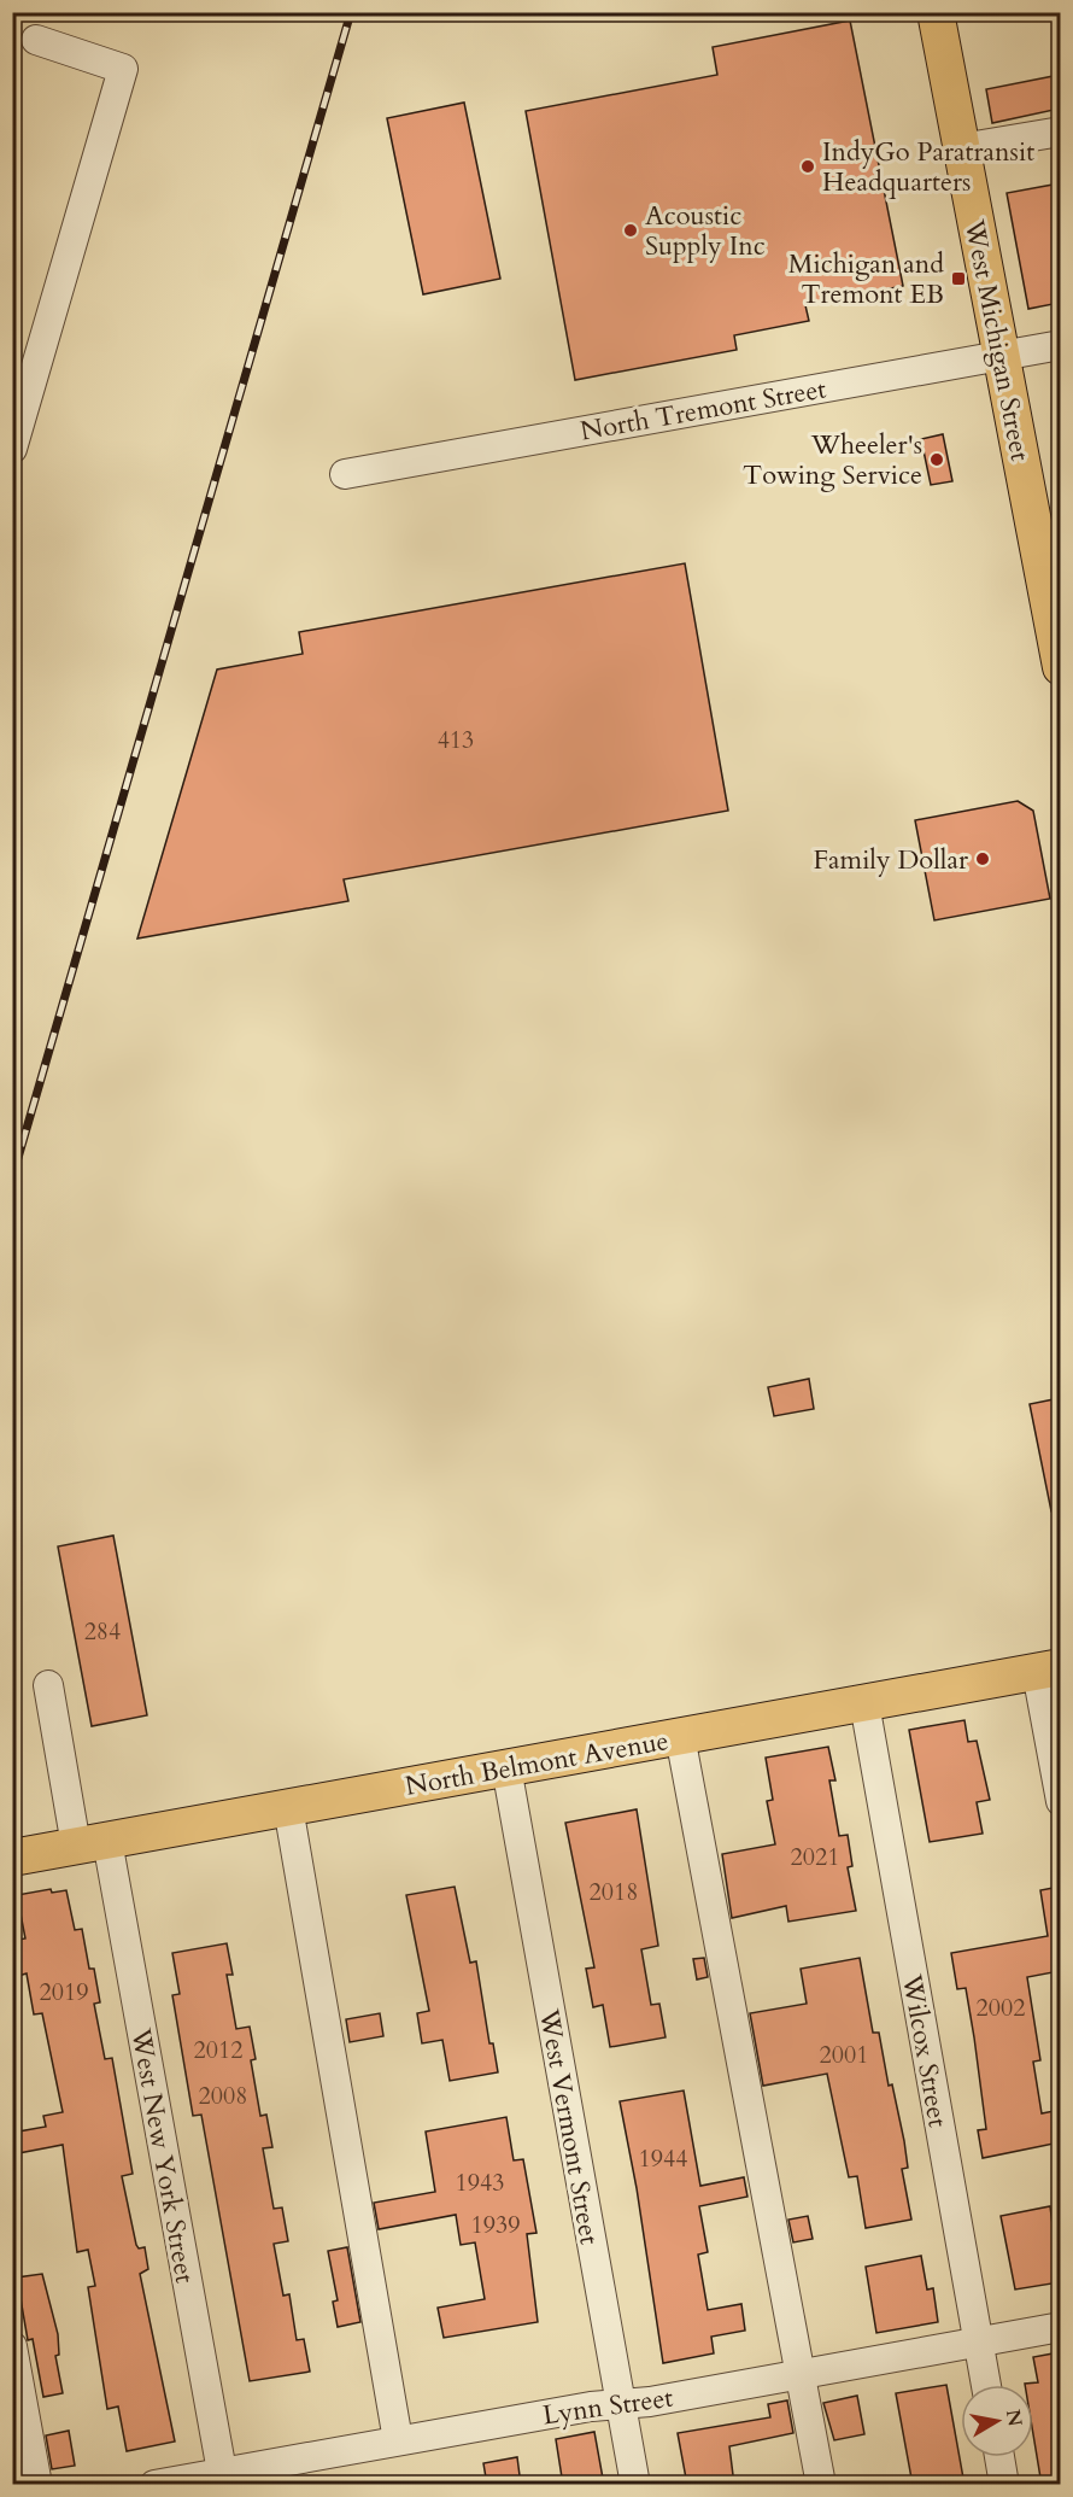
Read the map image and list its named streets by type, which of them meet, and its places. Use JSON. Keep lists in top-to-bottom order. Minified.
{"streets":{"main road":["West Michigan Street","North Belmont Avenue"],"street":["North Tremont Street","Wilcox Street","West Vermont Street","West New York Street","Lynn Street"]},"crossings":[["West Michigan Street","North Tremont Street"],["North Belmont Avenue","Wilcox Street"],["North Belmont Avenue","West Vermont Street"],["North Belmont Avenue","West New York Street"],["Wilcox Street","Lynn Street"],["West Vermont Street","Lynn Street"],["West New York Street","Lynn Street"]],"places":{"other":["IndyGo Paratransit Headquarters","Acoustic Supply Inc","Wheeler's Towing Service","Family Dollar"],"transit":["Michigan and Tremont EB"]},"house_numbers":["413","284","2021","2018","2019","2002","2012","2001","2008","1944","1943","1939"],"north":"right"}
